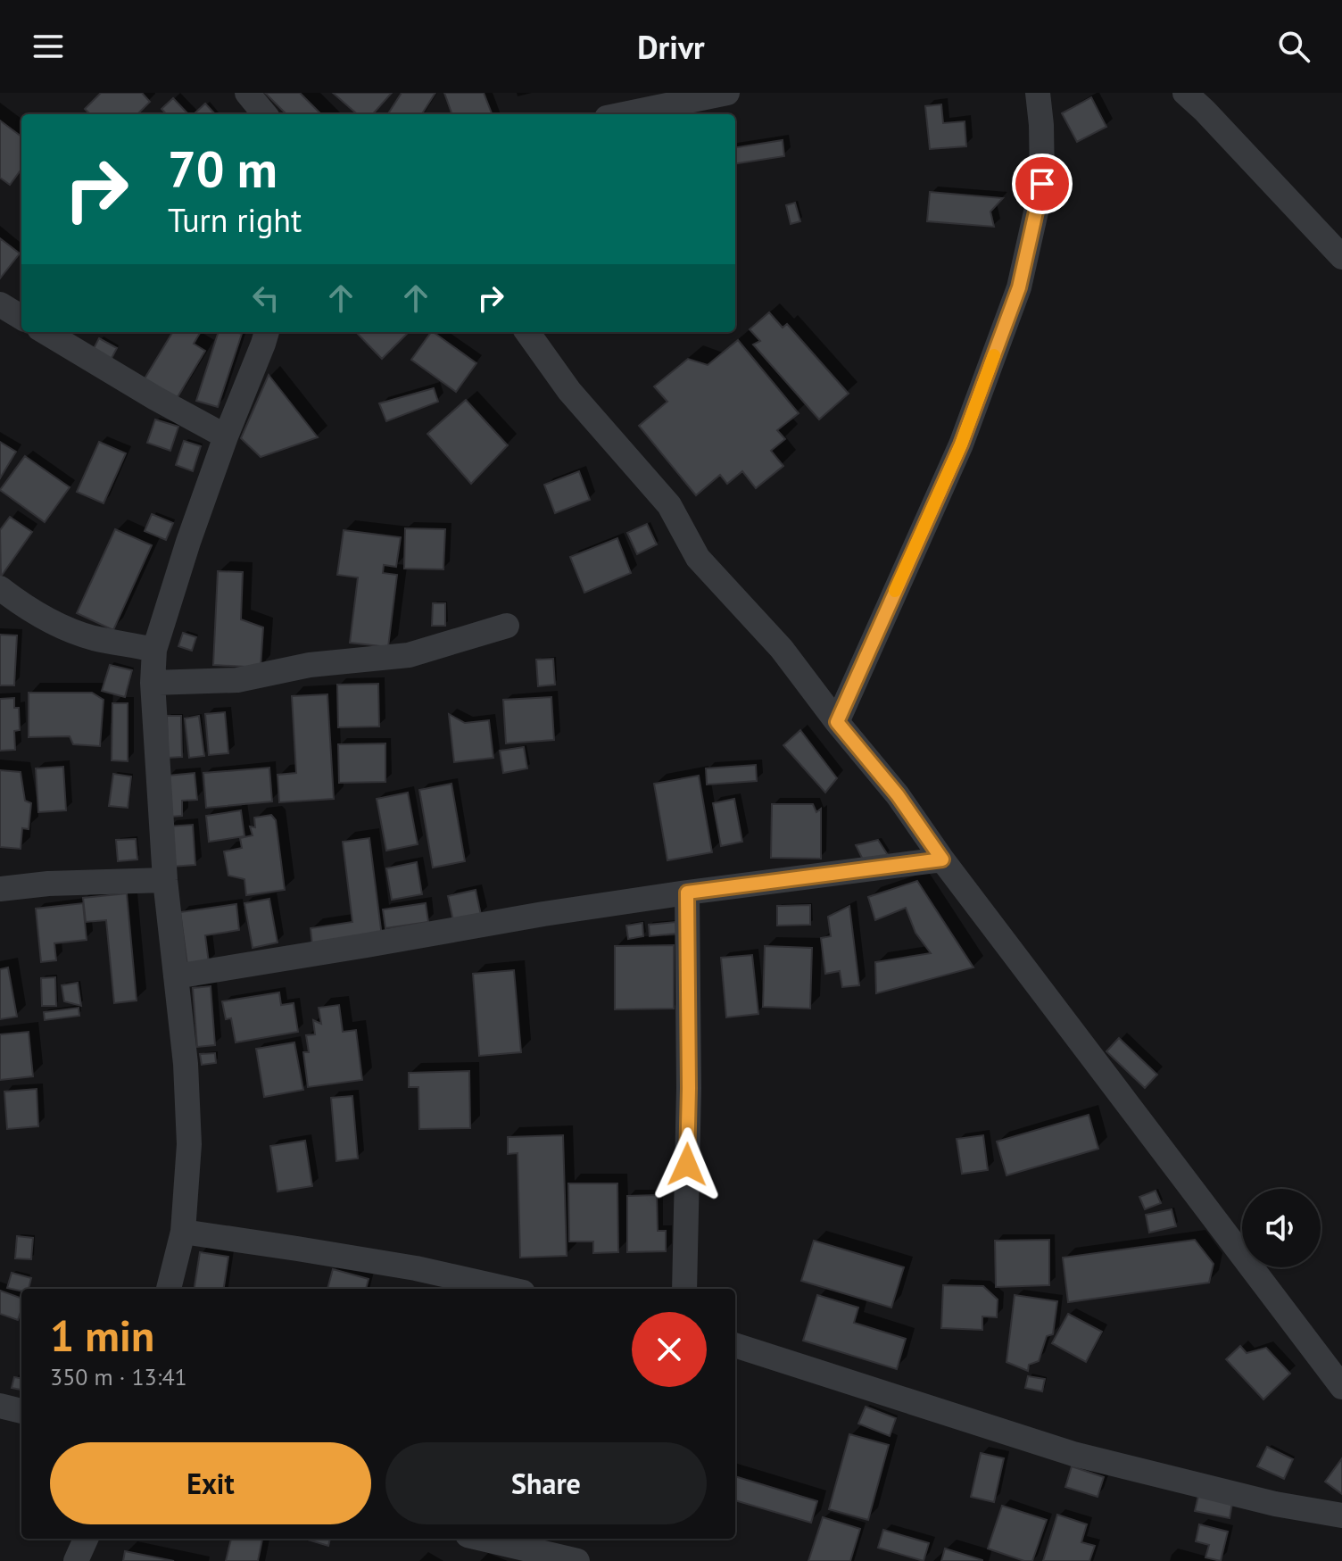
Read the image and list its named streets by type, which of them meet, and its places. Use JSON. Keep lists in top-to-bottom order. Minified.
{"page":{"header":"Drivr","turn":["70 m","Turn right"],"heading":["1 min","350 m · 13:41"],"buttons":["Exit","Share"]}}
